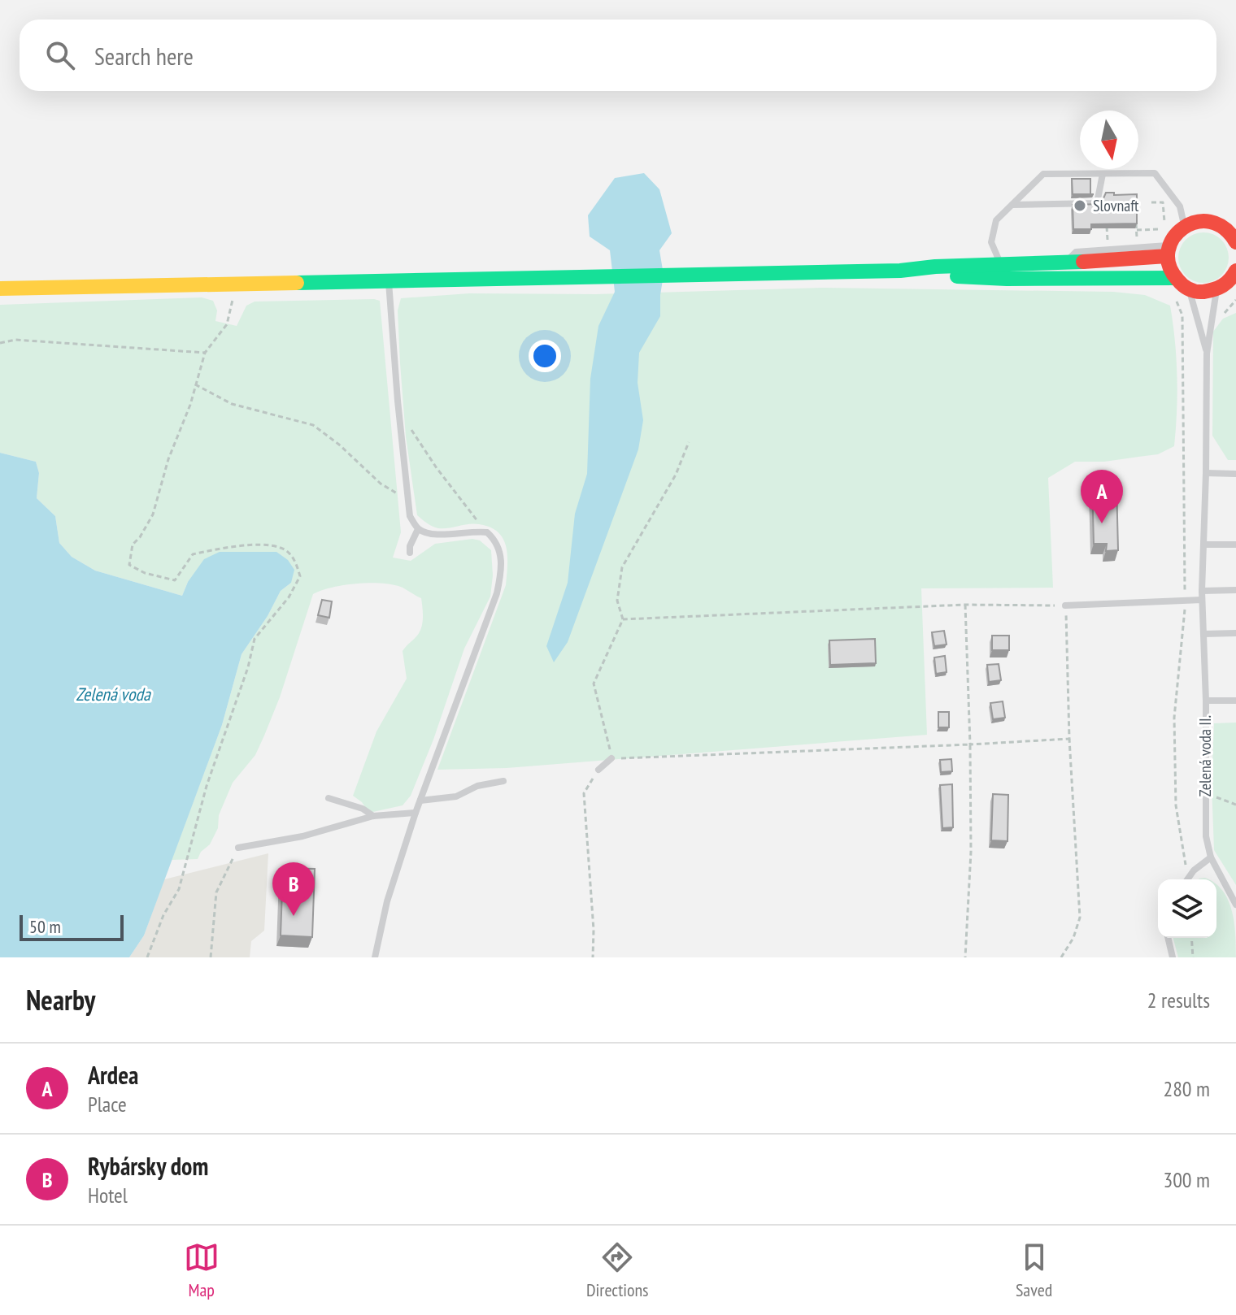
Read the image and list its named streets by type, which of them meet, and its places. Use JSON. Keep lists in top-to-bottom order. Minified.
{"streets":{"lane":["Zelená voda II."]},"water":["Zelená voda"],"places":["Slovnaft"],"scale_bar":"50 m","north":"bottom","page":{"search":"Search here","pins":["A","B"],"scale":"50 m","heading":["Nearby","2 results"],"list":[{"mark":"A","name":"Ardea","note":"Place","value":"280 m"},{"mark":"B","name":"Rybársky dom","note":"Hotel","value":"300 m"}],"nav":["Map","Directions","Saved"]}}
